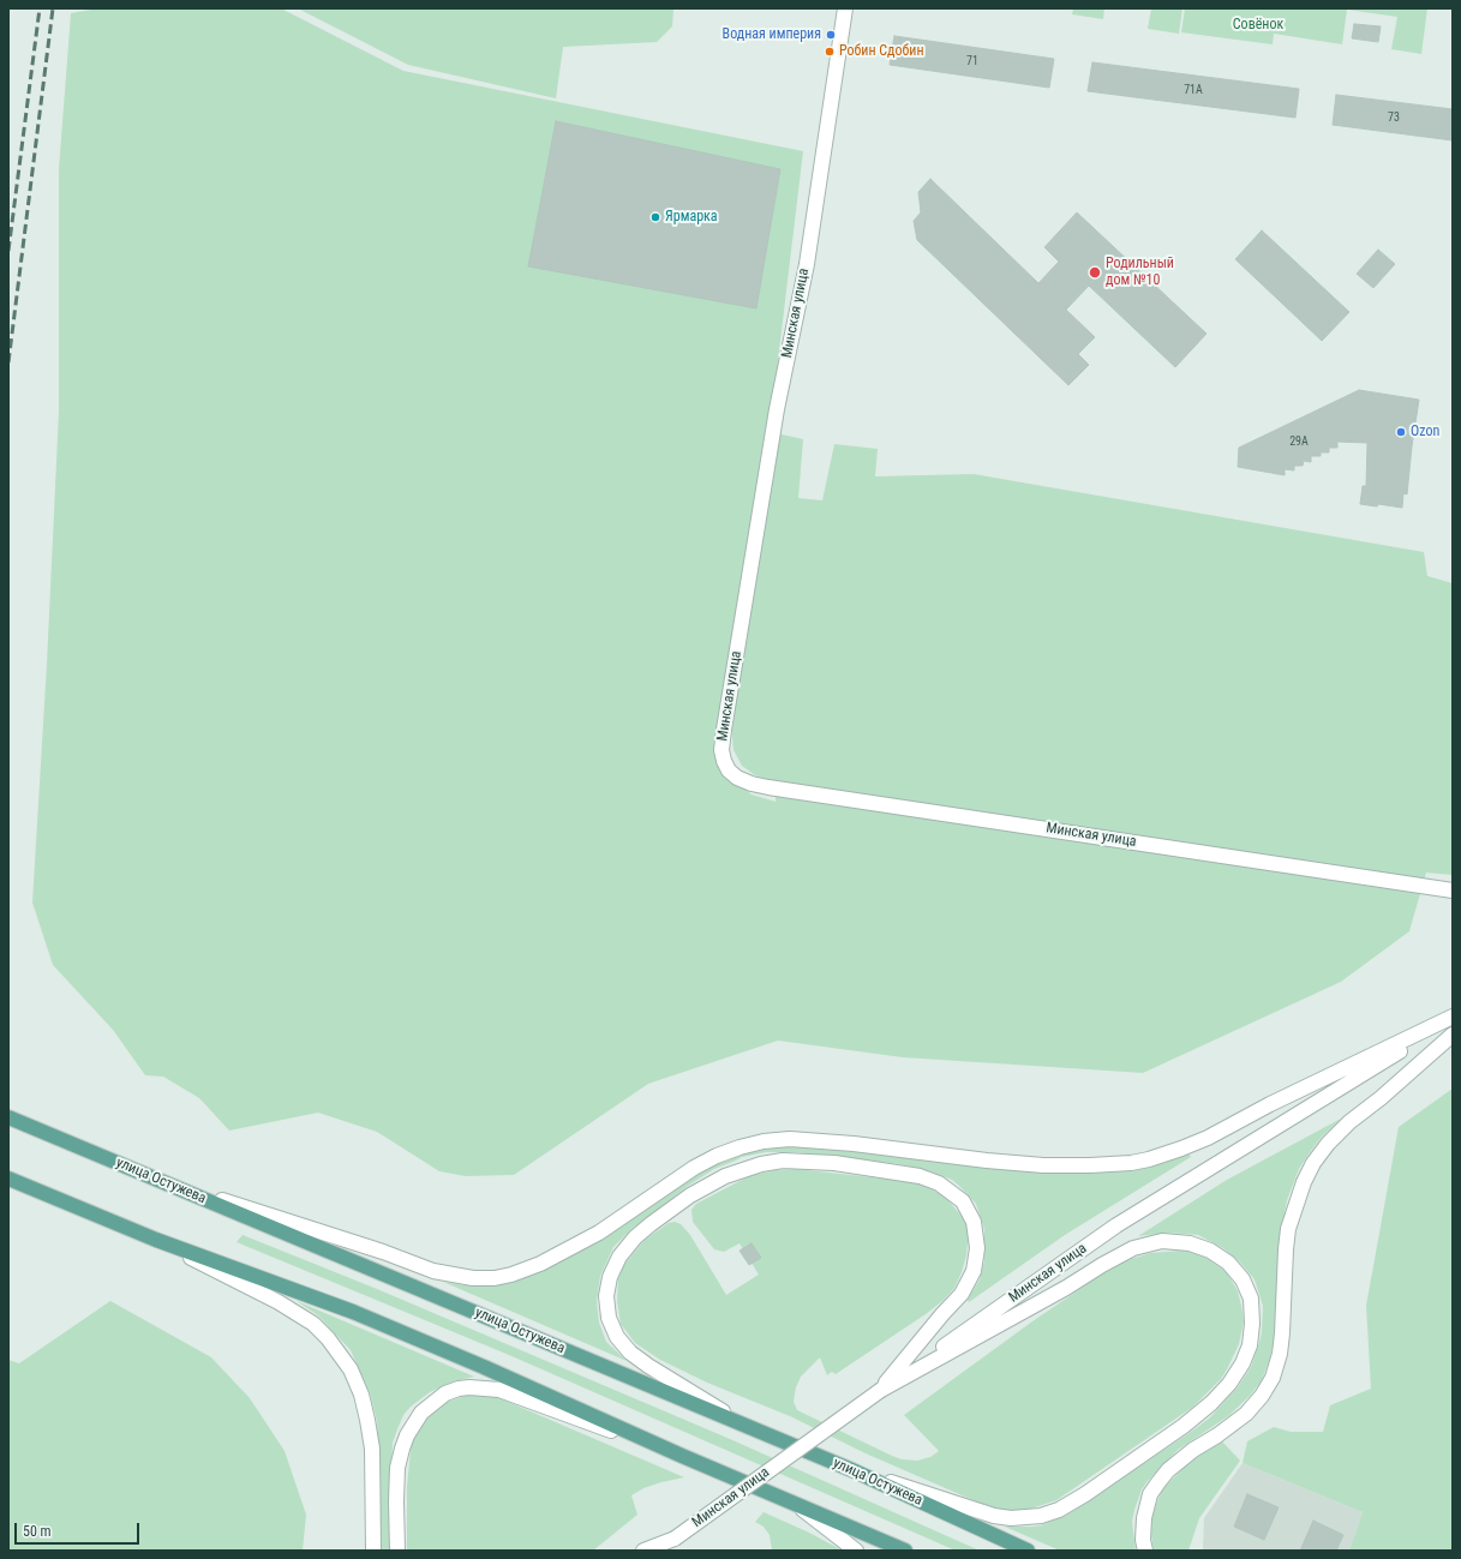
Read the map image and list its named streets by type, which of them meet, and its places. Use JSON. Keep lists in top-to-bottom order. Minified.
{"streets":{"main road":["улица Остужева"],"street":["Минская улица"]},"parks":["Совёнок"],"places":["Водная империя","Робин Сдобин","Ярмарка","Родильный дом №10","Ozon"],"house_numbers":["71","71А","73","29А"],"scale_bar":"50 m"}
